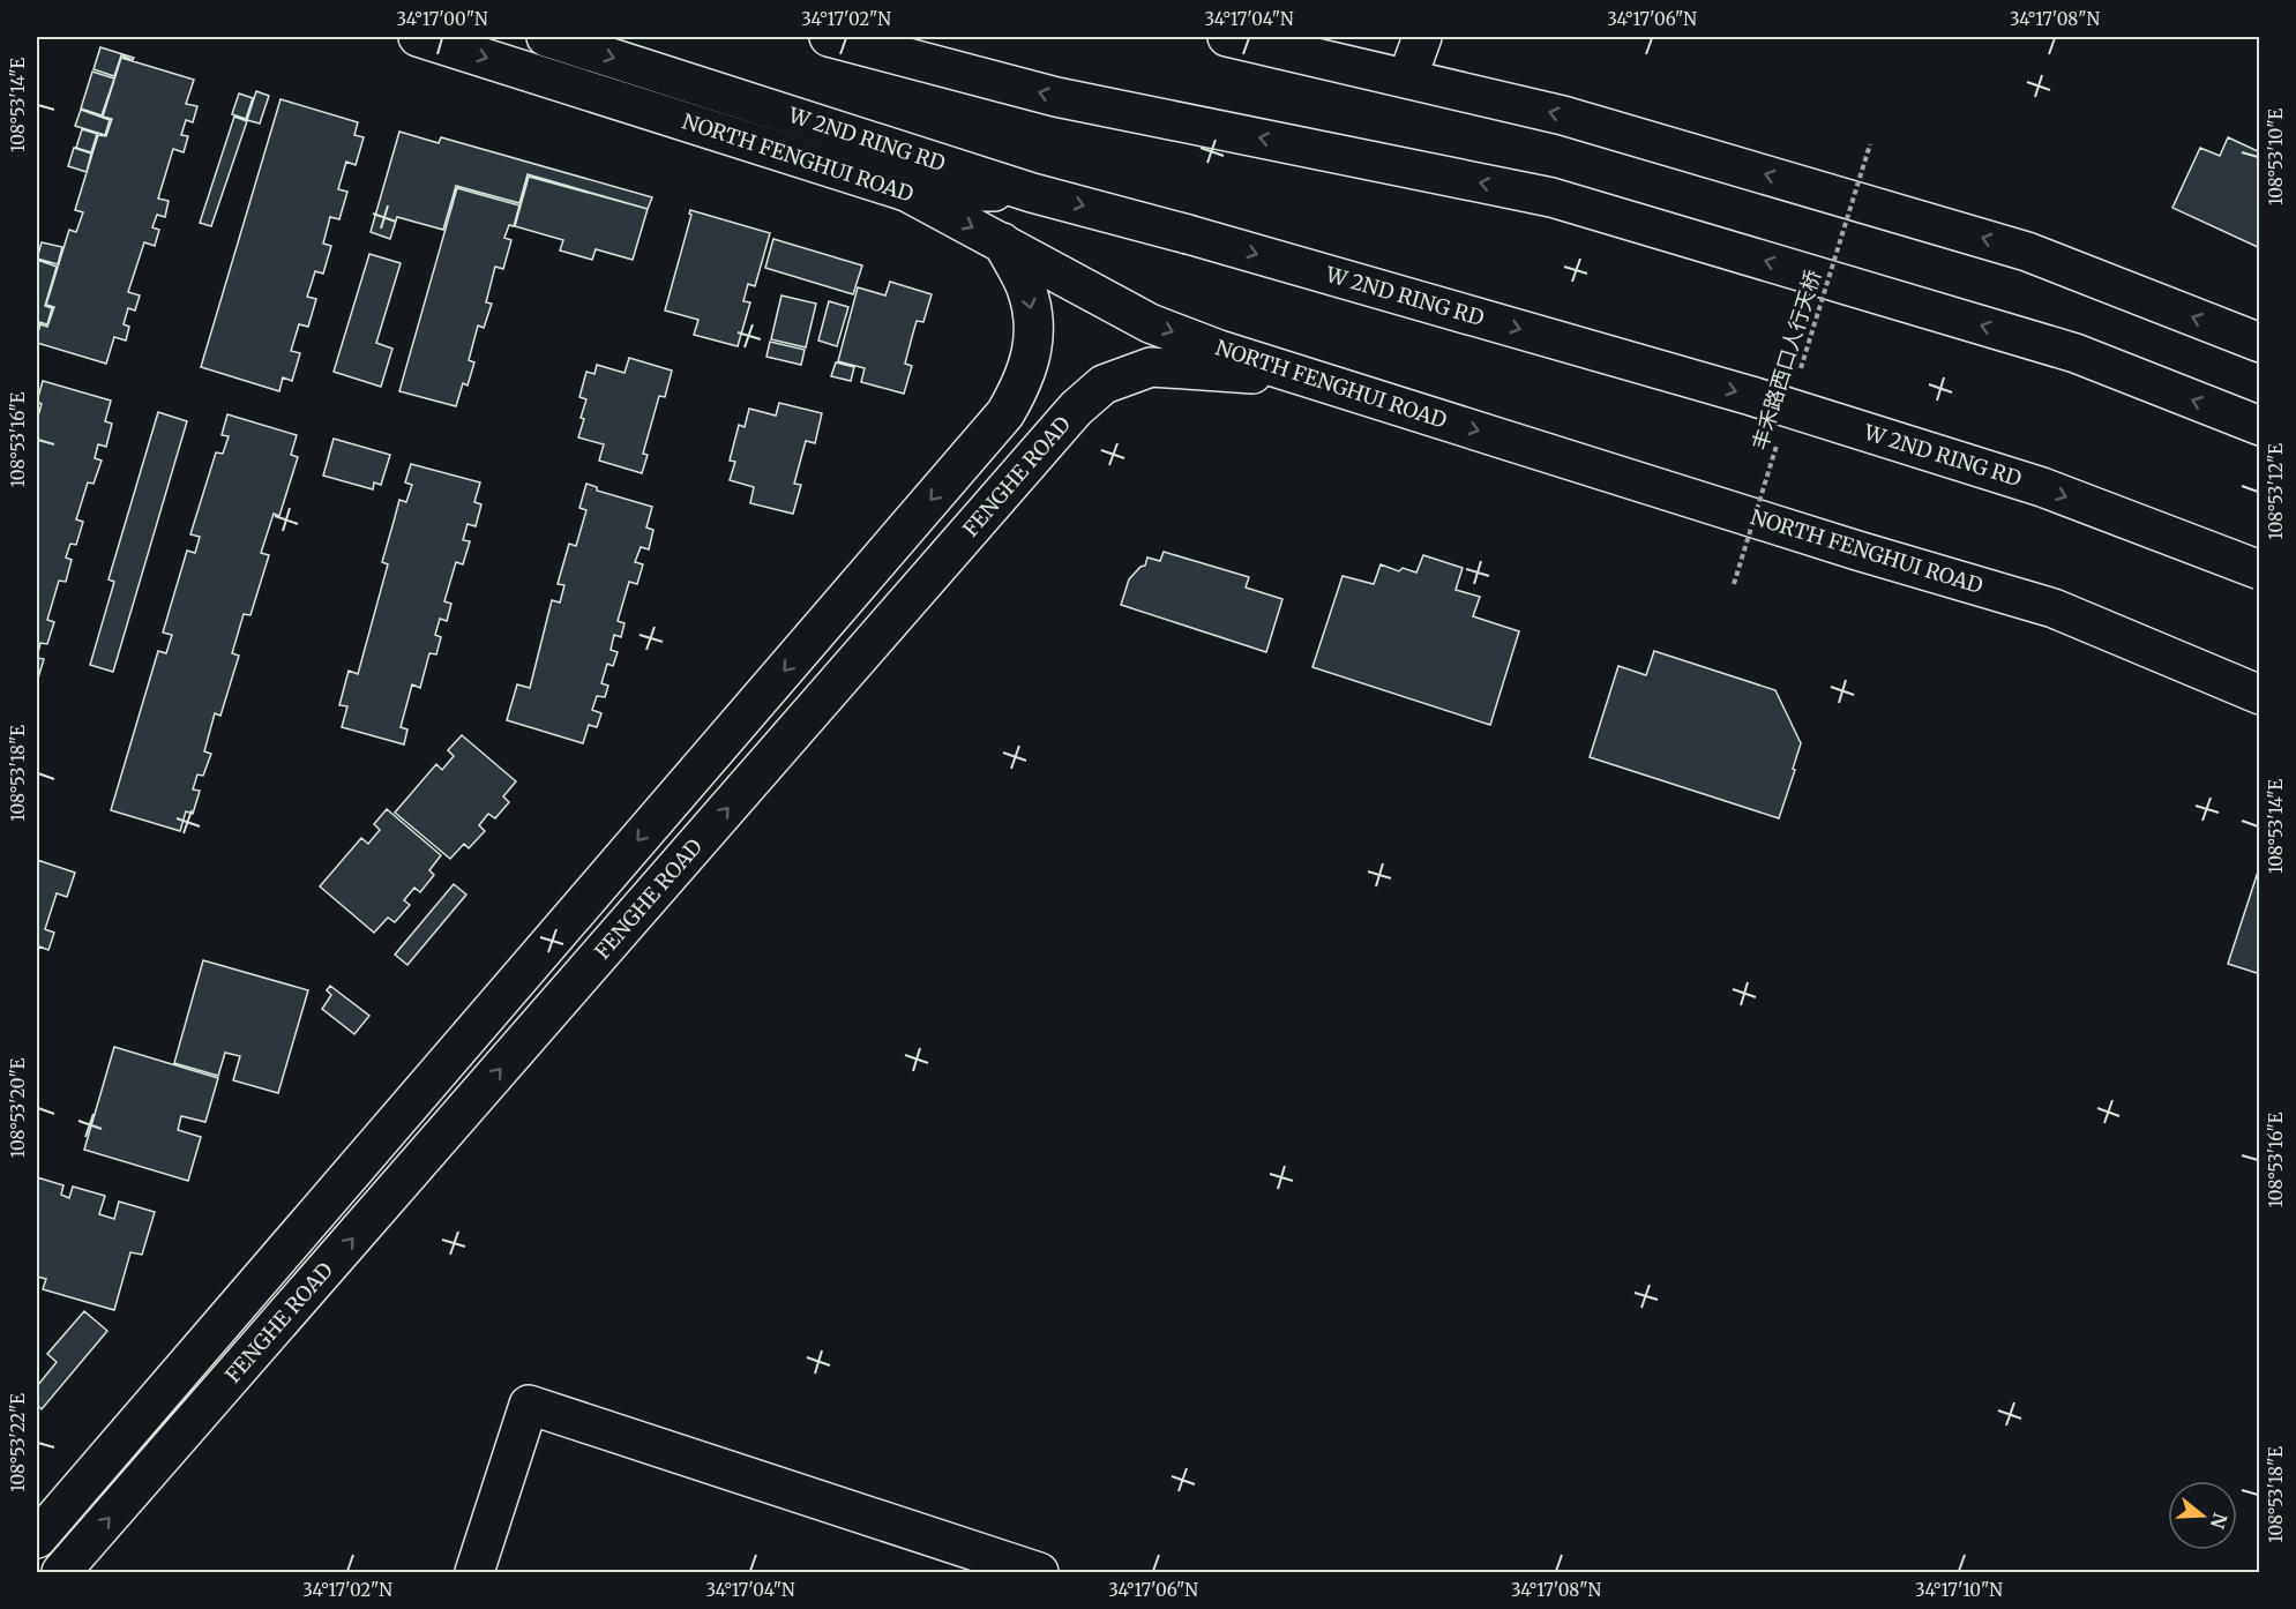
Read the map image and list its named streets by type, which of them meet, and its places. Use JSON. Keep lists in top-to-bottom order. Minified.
{"streets":{"main road":["W 2ND RING RD","NORTH FENGHUI ROAD","FENGHE ROAD"],"path":["丰禾路西口人行天桥"]},"crossings":[["NORTH FENGHUI ROAD","FENGHE ROAD"]],"north":"right","coordinates":["34°17'00\"N","34°17'02\"N","34°17'04\"N","34°17'06\"N","34°17'08\"N","108°53'14\"E","108°53'10\"E","108°53'16\"E","108°53'12\"E","108°53'18\"E","108°53'20\"E","108°53'22\"E","34°17'10\"N"]}
